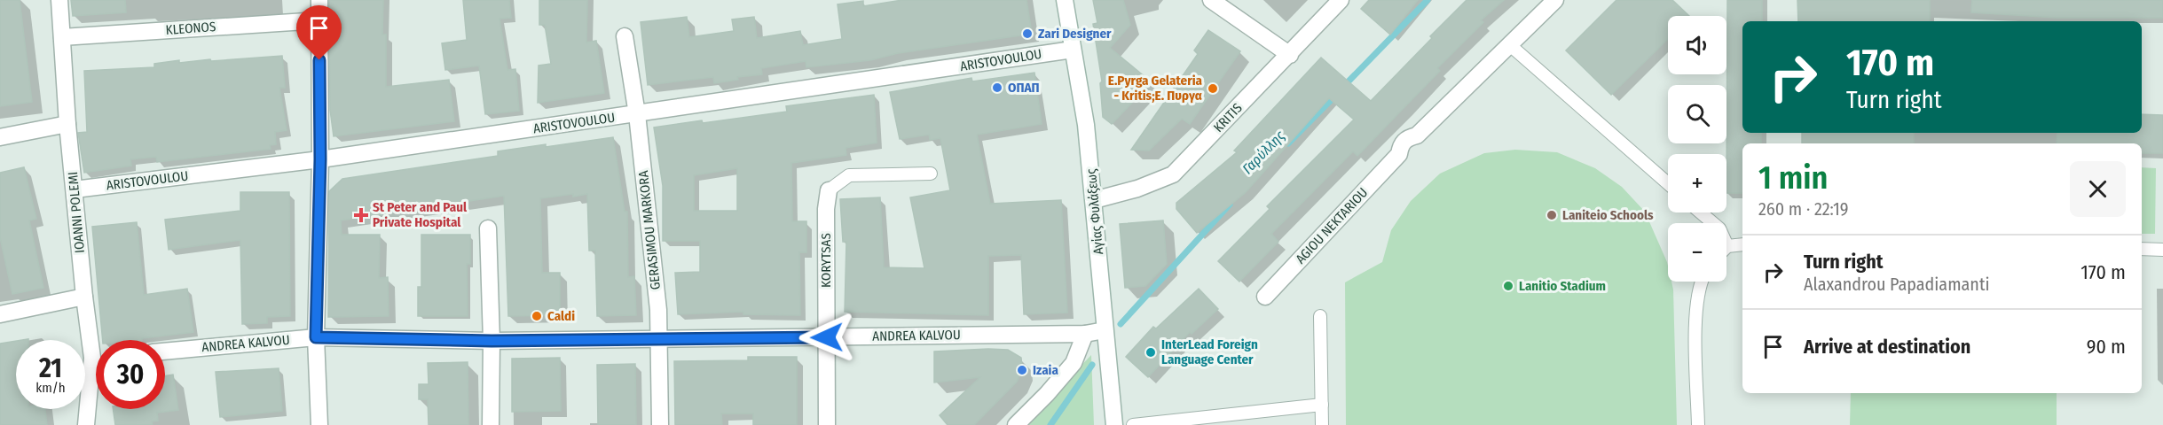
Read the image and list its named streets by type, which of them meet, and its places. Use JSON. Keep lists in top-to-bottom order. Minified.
{"streets":{"street":["KLEONOS","ARISTOVOULOU","KRITIS","Αγίας Φυλάξεως","IOANNI POLEMI","AGIOU NEKTARIOU","GERASIMOU MARKORA","KORYTSAS","ANDREA KALVOU"]},"crossings":[["KLEONOS","IOANNI POLEMI"],["ARISTOVOULOU","Αγίας Φυλάξεως"],["ARISTOVOULOU","IOANNI POLEMI"],["ARISTOVOULOU","GERASIMOU MARKORA"],["KRITIS","Αγίας Φυλάξεως"],["Αγίας Φυλάξεως","ANDREA KALVOU"],["GERASIMOU MARKORA","ANDREA KALVOU"],["KORYTSAS","ANDREA KALVOU"]],"water":["Γαρύλλης"],"places":{"other":["Zari Designer","ΟΠΑΠ","E.Pyrga Gelateria - Kritis;Ε. Πυργα","Laniteio Schools","Lanitio Stadium","Caldi","InterLead Foreign Language Center","Izaia"],"health":["St Peter and Paul Private Hospital"]},"page":{"map_buttons":["+","−"],"turn":["170 m","Turn right"],"heading":["1 min","260 m · 22:19"],"list":[{"name":"Turn right","note":"Alaxandrou Papadiamanti","value":"170 m"},{"name":"Arrive at destination","value":"90 m"}],"speed":"21 km/h","limit":"30"}}
